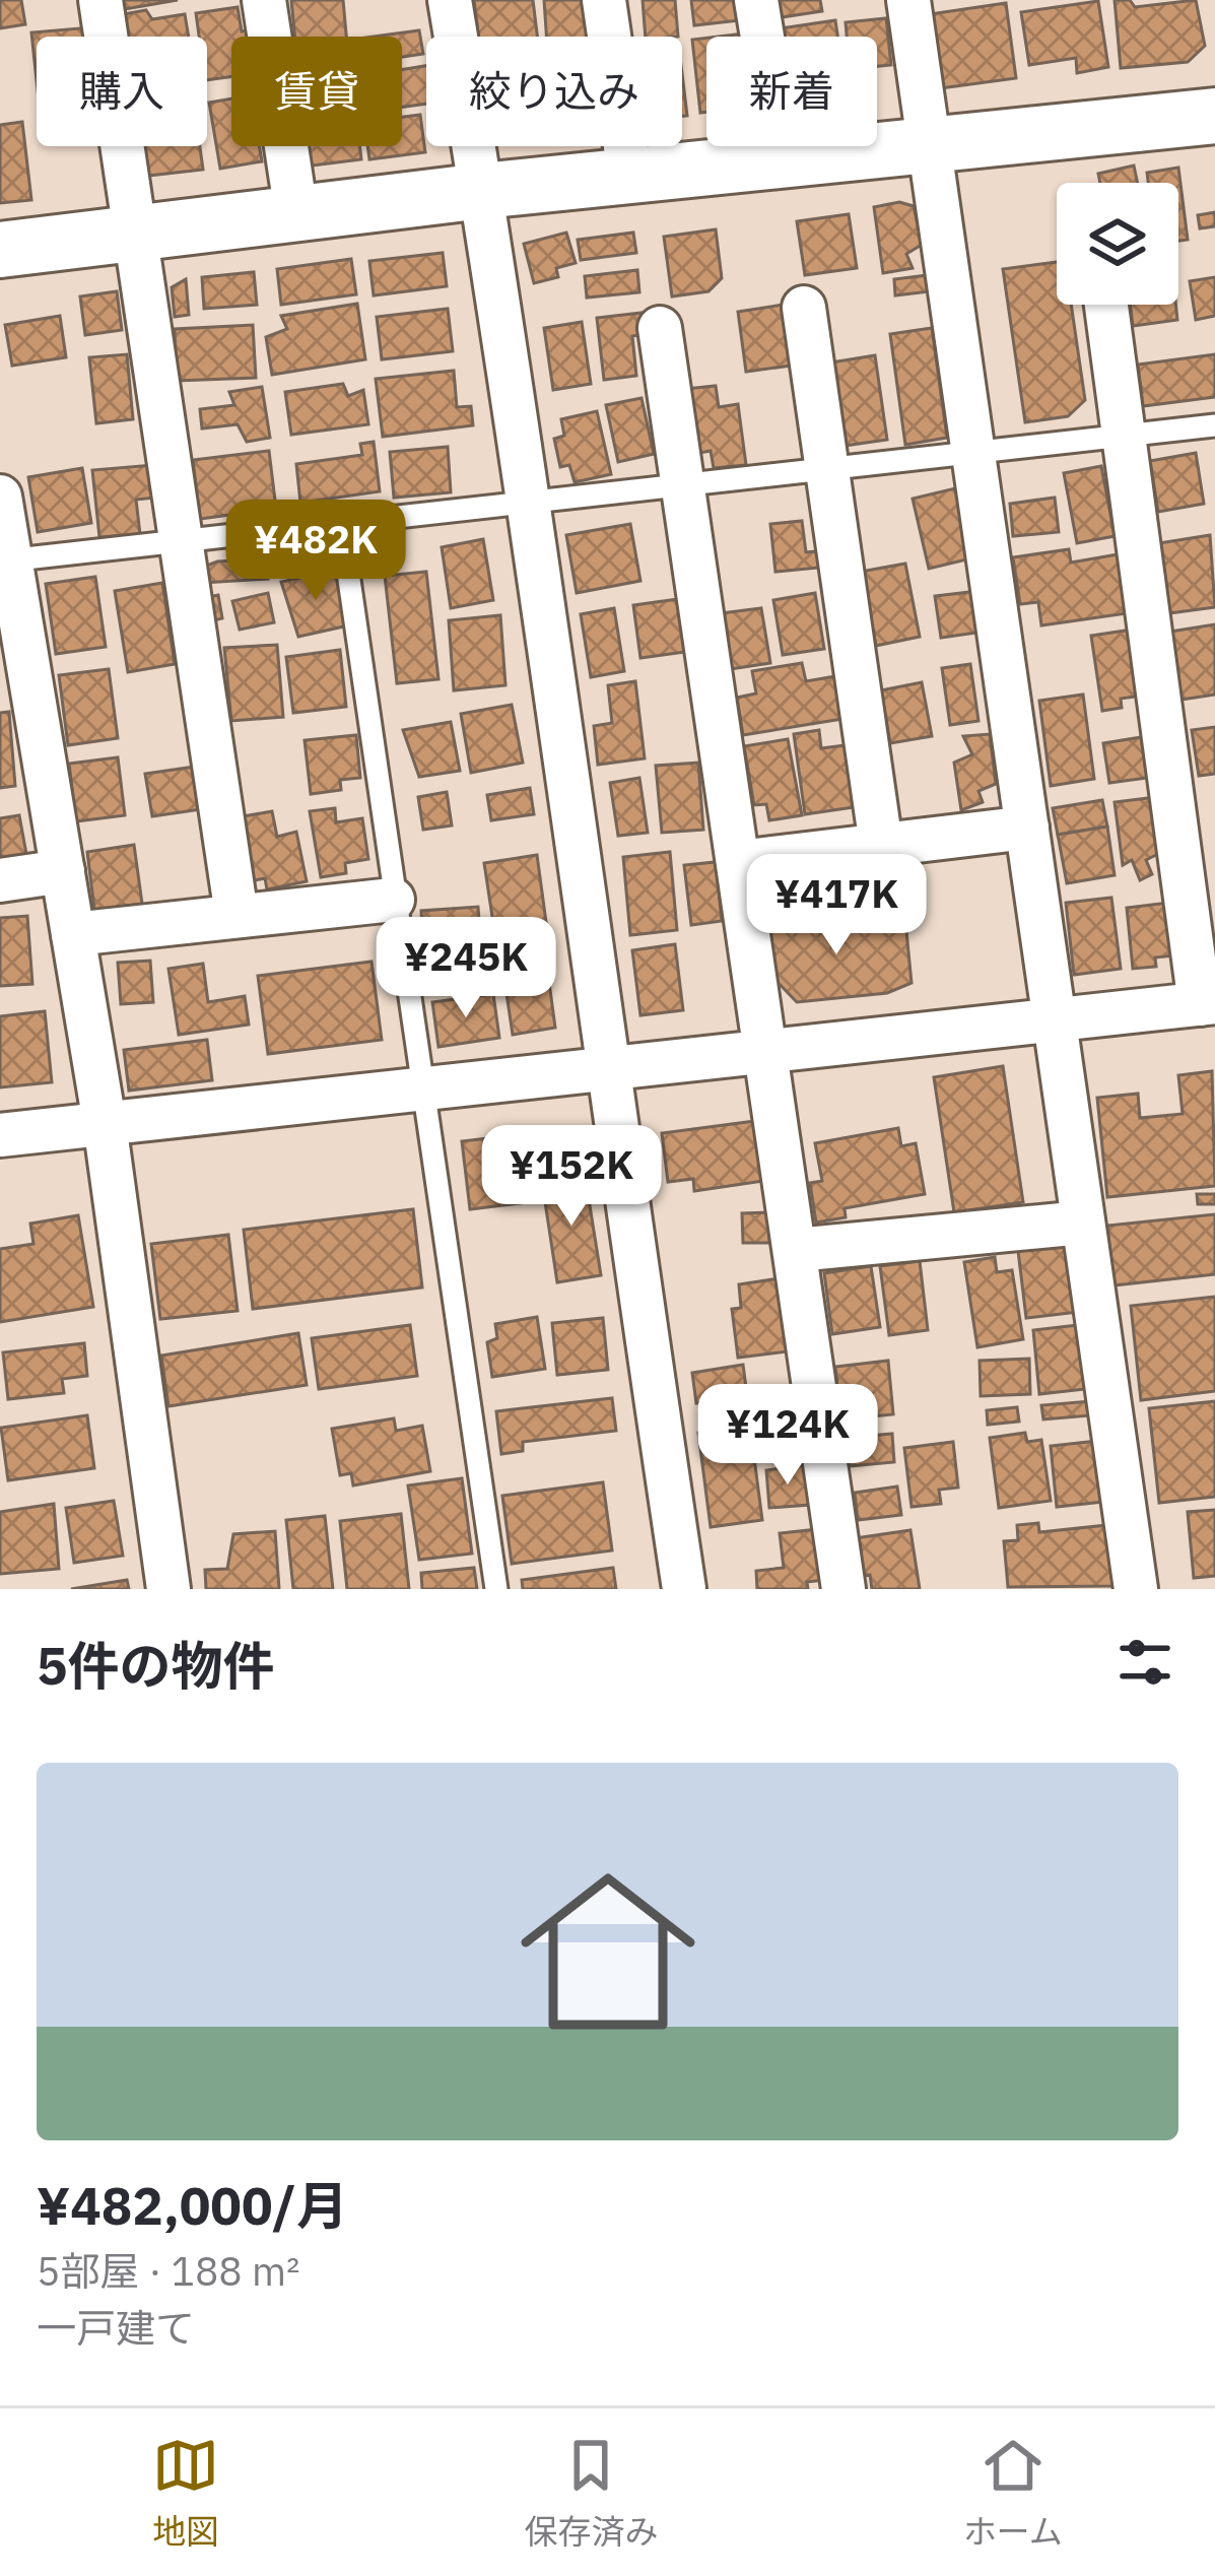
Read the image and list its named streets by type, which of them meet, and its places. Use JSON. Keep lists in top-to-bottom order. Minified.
{"page":{"chip":["購入","賃貸","絞り込み","新着"],"price":["¥482K","¥417K","¥245K","¥152K","¥124K"],"heading":"5件の物件","list":[{"name":"¥482,000/月","note":"5部屋 · 188 m² · 一戸建て"}],"tabs":["地図","保存済み","ホーム"]}}
